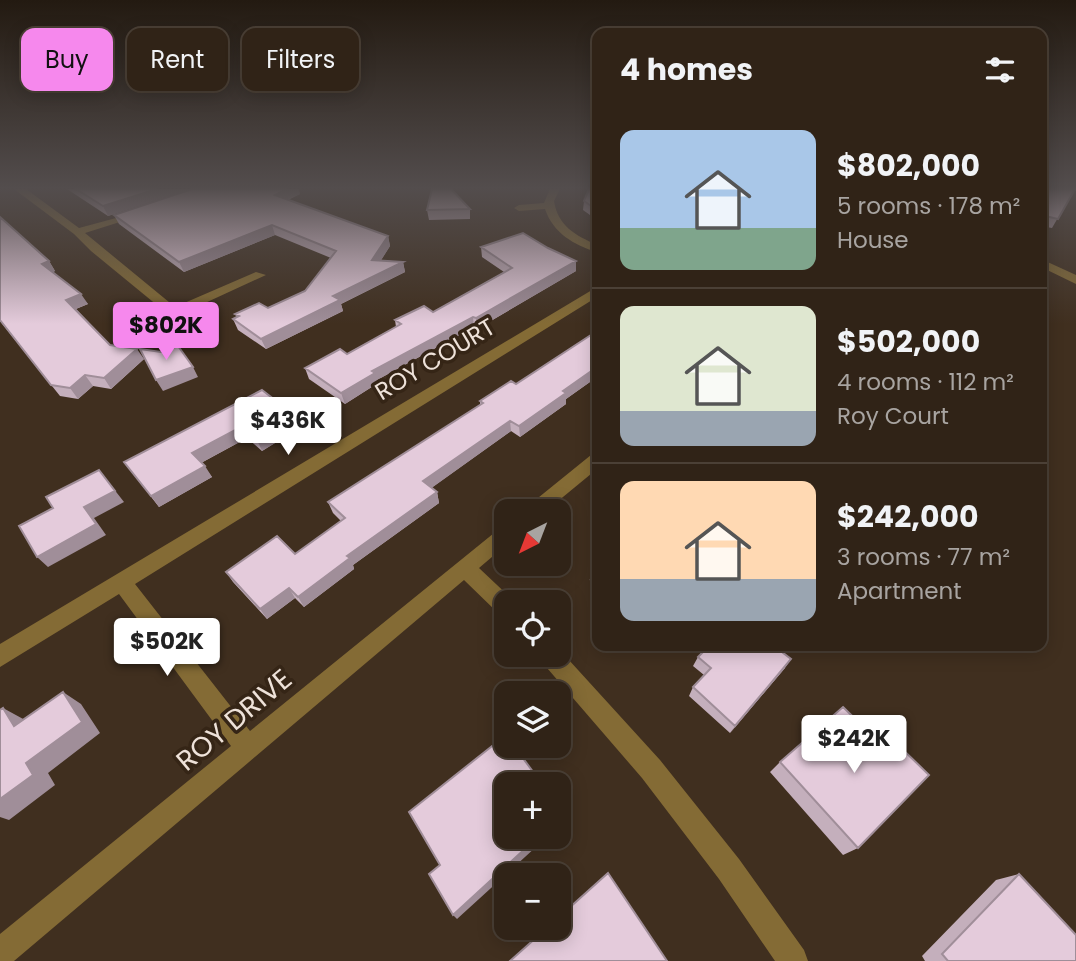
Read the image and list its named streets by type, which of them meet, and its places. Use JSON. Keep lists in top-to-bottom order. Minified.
{"streets":{"street":["ROY COURT","ROY DRIVE"]},"north":"bottom left","page":{"chip":["Buy","Rent","Filters"],"heading":"4 homes","list":[{"name":"$802,000","note":"5 rooms · 178 m² · House"},{"name":"$502,000","note":"4 rooms · 112 m² · Roy Court"},{"name":"$242,000","note":"3 rooms · 77 m² · Apartment"}],"price":["$802K","$436K","$502K","$242K"],"map_buttons":["+","−"]}}
